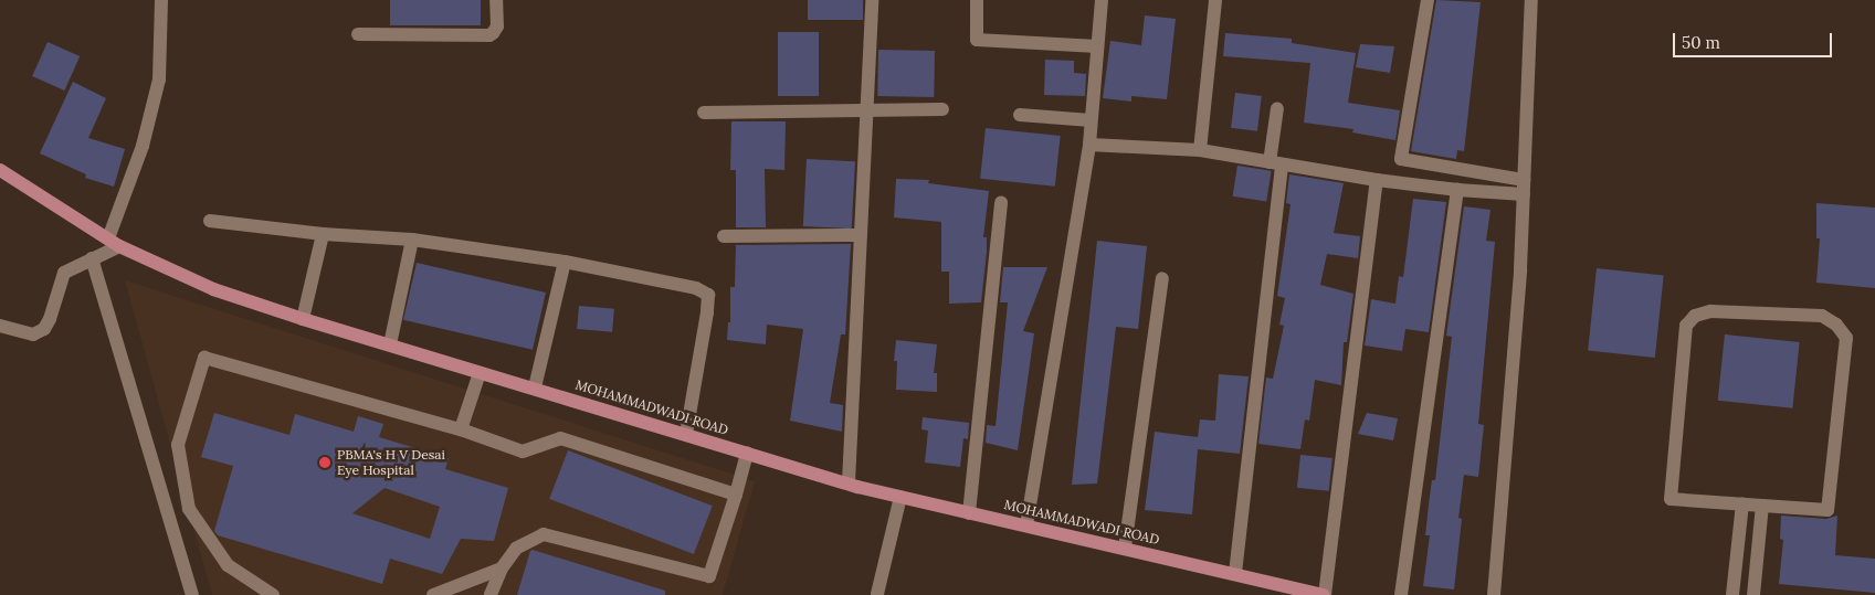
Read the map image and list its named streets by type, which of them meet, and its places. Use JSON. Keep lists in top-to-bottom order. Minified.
{"streets":{"main road":["MOHAMMADWADI ROAD"]},"places":["PBMA's H V Desai Eye Hospital"],"scale_bar":"50 m"}
